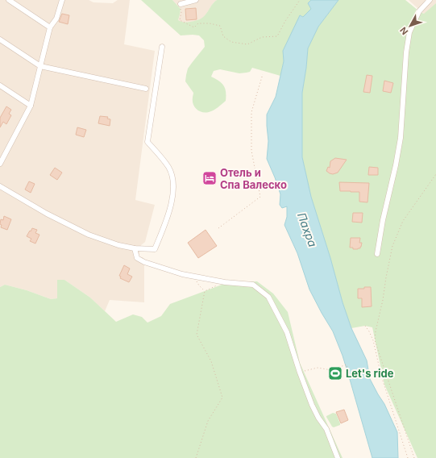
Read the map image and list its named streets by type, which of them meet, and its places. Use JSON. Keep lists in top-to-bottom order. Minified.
{"water":["Пахра"],"places":{"hotel":["Отель и Спа Валеско"],"sports":["Let's ride"]},"north":"bottom left"}
